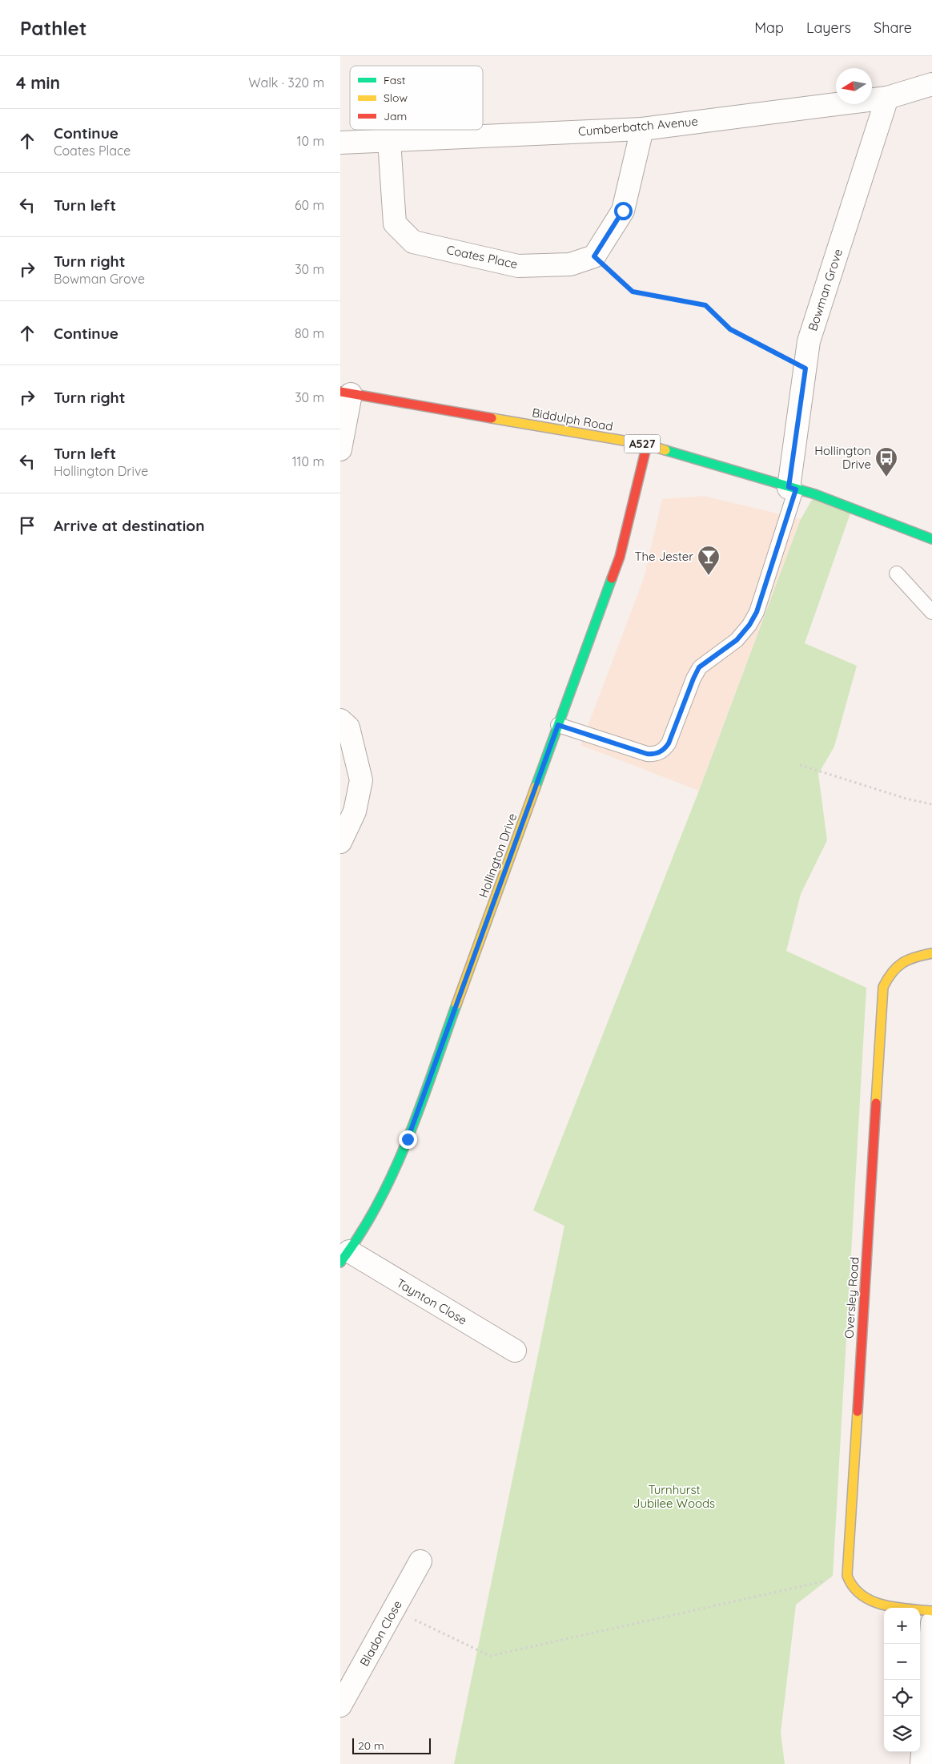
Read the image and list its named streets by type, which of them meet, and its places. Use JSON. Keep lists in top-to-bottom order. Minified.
{"streets":{"street":["Cumberbatch Avenue","Coates Place","Bowman Grove","Biddulph Road","A527","Hollington Drive","Oversley Road","Taynton Close","Bladon Close"]},"crossings":[["Cumberbatch Avenue","Coates Place"],["Cumberbatch Avenue","Bowman Grove"],["Bowman Grove","Biddulph Road"],["Biddulph Road","Hollington Drive"],["Hollington Drive","Taynton Close"]],"parks":["Turnhurst Jubilee Woods"],"places":{"bus stop":["Hollington Drive"],"bar":["The Jester"]},"legend":["Fast","Slow","Jam"],"scale_bar":"20 m","north":"left","page":{"header":"Pathlet","nav":["Map","Layers","Share"],"heading":["4 min","Walk · 320 m"],"list":[["Continue","Coates Place","10 m"],["Turn left","60 m"],["Turn right","Bowman Grove","30 m"],["Continue","80 m"],["Turn right","30 m"],["Turn left","Hollington Drive","110 m"],"Arrive at destination"],"map_buttons":["+","−"],"scale":"20 m"}}
